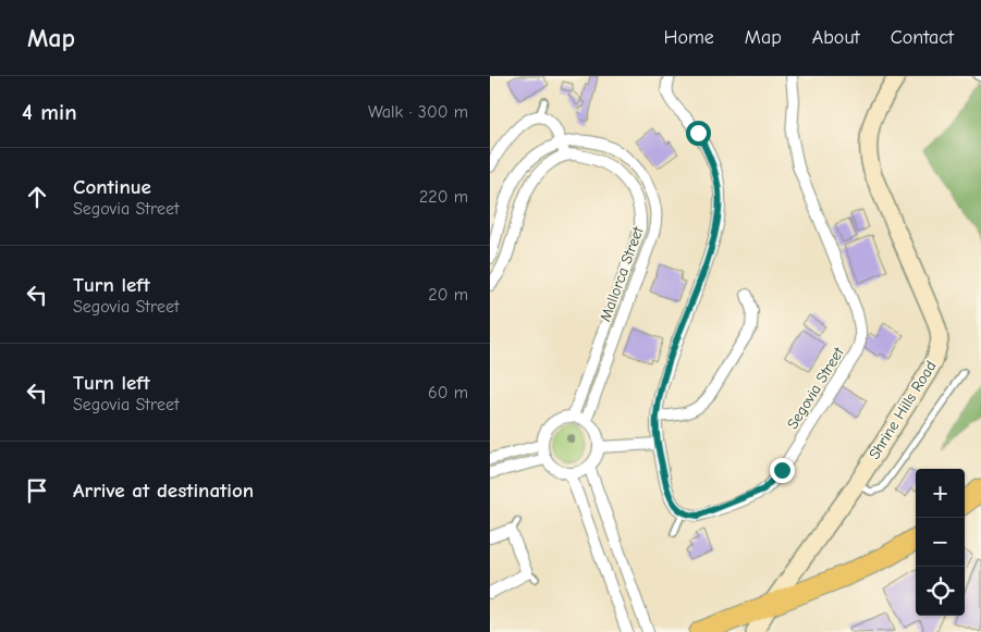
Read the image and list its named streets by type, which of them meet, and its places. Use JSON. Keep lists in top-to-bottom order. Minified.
{"streets":{"street":["Mallorca Street","Segovia Street","Shrine Hills Road"]},"page":{"header":"Map","nav":["Home","Map","About","Contact"],"heading":["4 min","Walk · 300 m"],"list":[["Continue","Segovia Street","220 m"],["Turn left","Segovia Street","20 m"],["Turn left","Segovia Street","60 m"],"Arrive at destination"],"map_buttons":["+","−"]}}
